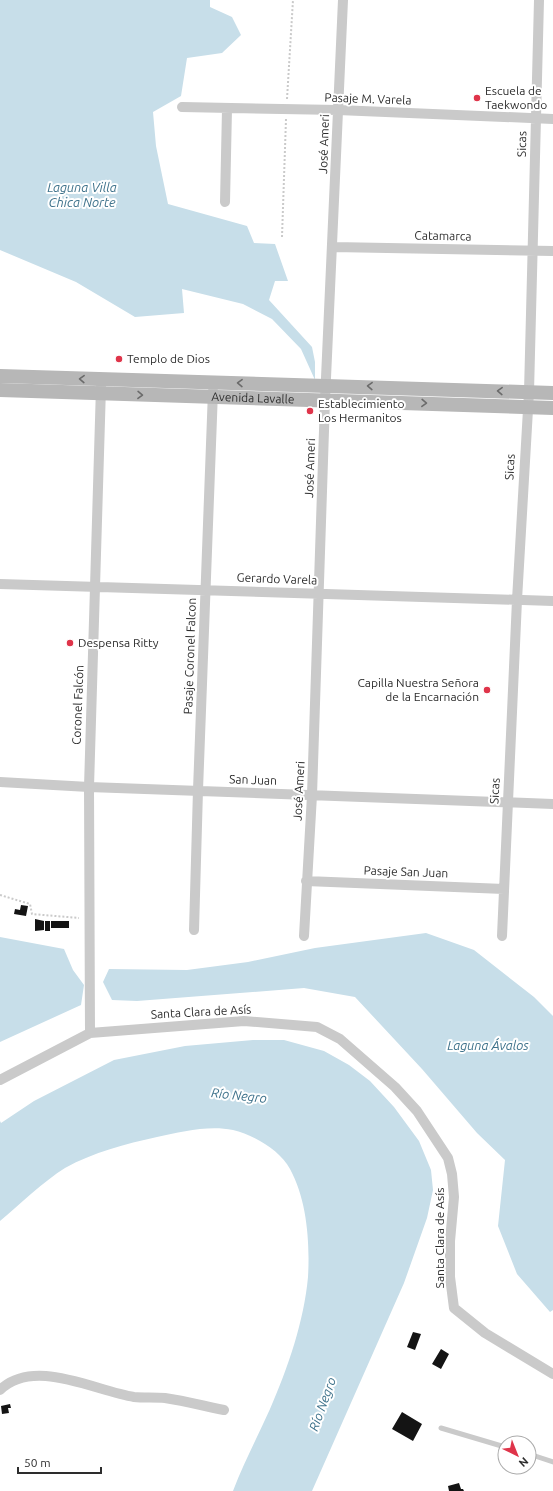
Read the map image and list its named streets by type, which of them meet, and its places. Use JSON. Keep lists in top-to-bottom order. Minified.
{"streets":{"main road":["Avenida Lavalle"],"street":["Pasaje M. Varela","José Ameri","Sicas","Catamarca","Gerardo Varela","Pasaje Coronel Falcon","Coronel Falcón","San Juan","Pasaje San Juan","Santa Clara de Asís"]},"crossings":[["Pasaje M. Varela","José Ameri"],["Pasaje M. Varela","Sicas"],["José Ameri","Catamarca"],["José Ameri","Avenida Lavalle"],["José Ameri","Gerardo Varela"],["José Ameri","San Juan"],["José Ameri","Pasaje San Juan"],["Sicas","Catamarca"],["Sicas","Avenida Lavalle"],["Sicas","Gerardo Varela"],["Sicas","San Juan"],["Sicas","Pasaje San Juan"],["Avenida Lavalle","Pasaje Coronel Falcon"],["Avenida Lavalle","Coronel Falcón"],["Gerardo Varela","Pasaje Coronel Falcon"],["Gerardo Varela","Coronel Falcón"],["Pasaje Coronel Falcon","San Juan"],["Coronel Falcón","San Juan"],["Coronel Falcón","Santa Clara de Asís"]],"water":["Laguna Villa Chica Norte","Laguna Ávalos","Río Negro"],"places":["Escuela de Taekwondo","Templo de Dios","Establecimiento Los Hermanitos","Despensa Ritty","Capilla Nuestra Señora de la Encarnación"],"scale_bar":"50 m","north":"bottom right"}
